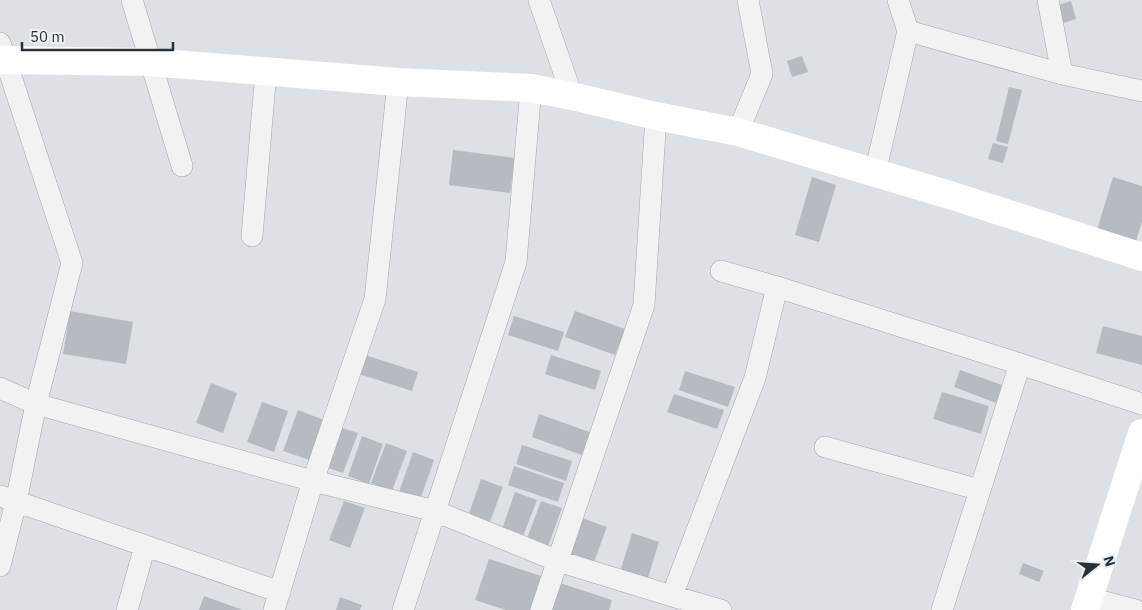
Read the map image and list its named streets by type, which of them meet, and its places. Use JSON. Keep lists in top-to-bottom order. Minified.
{"scale_bar":"50 m","north":"right"}
